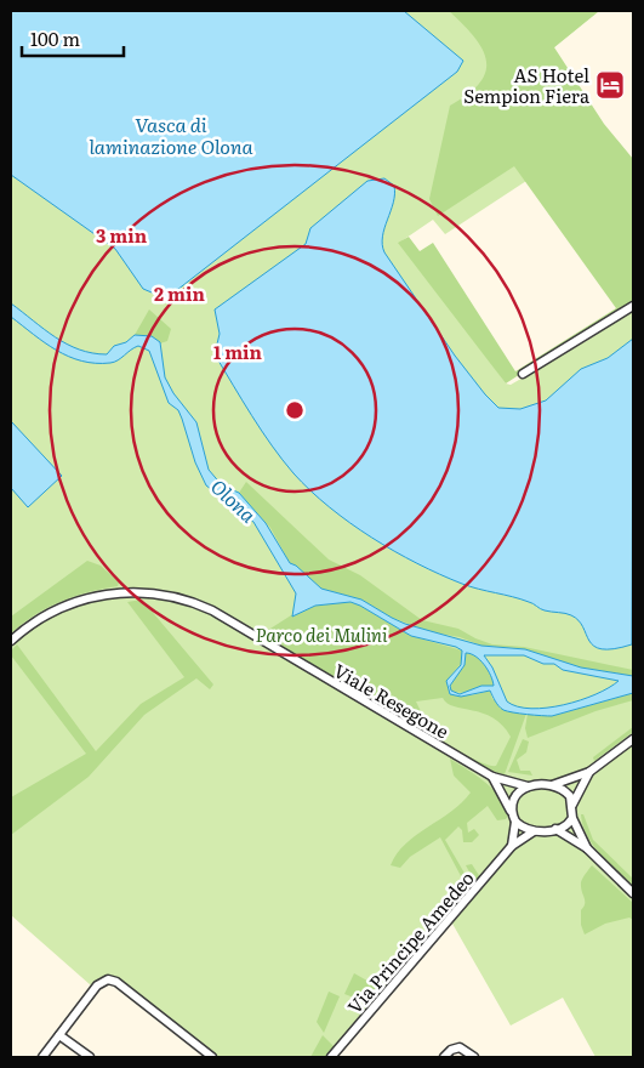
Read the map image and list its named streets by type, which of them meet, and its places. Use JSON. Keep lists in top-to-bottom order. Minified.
{"streets":{"street":["Viale Resegone","Via Principe Amedeo"]},"crossings":[["Viale Resegone","Via Principe Amedeo"]],"water":["Vasca di laminazione Olona","Olona"],"parks":["Parco dei Mulini"],"places":{"hotel":["AS Hotel Sempion Fiera"]},"scale_bar":"100 m","rings":["3 min","2 min","1 min"]}
